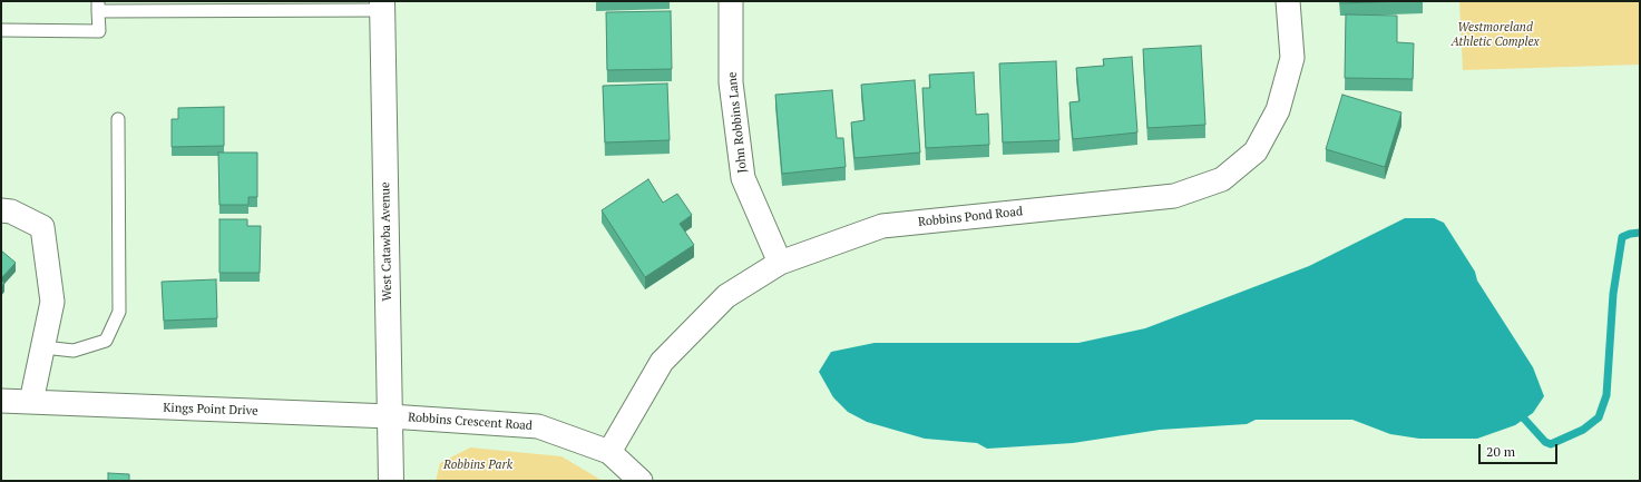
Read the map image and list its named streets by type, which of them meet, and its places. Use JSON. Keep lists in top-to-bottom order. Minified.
{"streets":{"main road":["West Catawba Avenue"],"street":["John Robbins Lane","Robbins Pond Road","Kings Point Drive","Robbins Crescent Road"]},"crossings":[["John Robbins Lane","Robbins Pond Road"],["Robbins Pond Road","Robbins Crescent Road"],["West Catawba Avenue","Kings Point Drive"],["West Catawba Avenue","Robbins Crescent Road"],["Kings Point Drive","Robbins Crescent Road"]],"parks":["Westmoreland Athletic Complex","Robbins Park"],"scale_bar":"20 m"}
